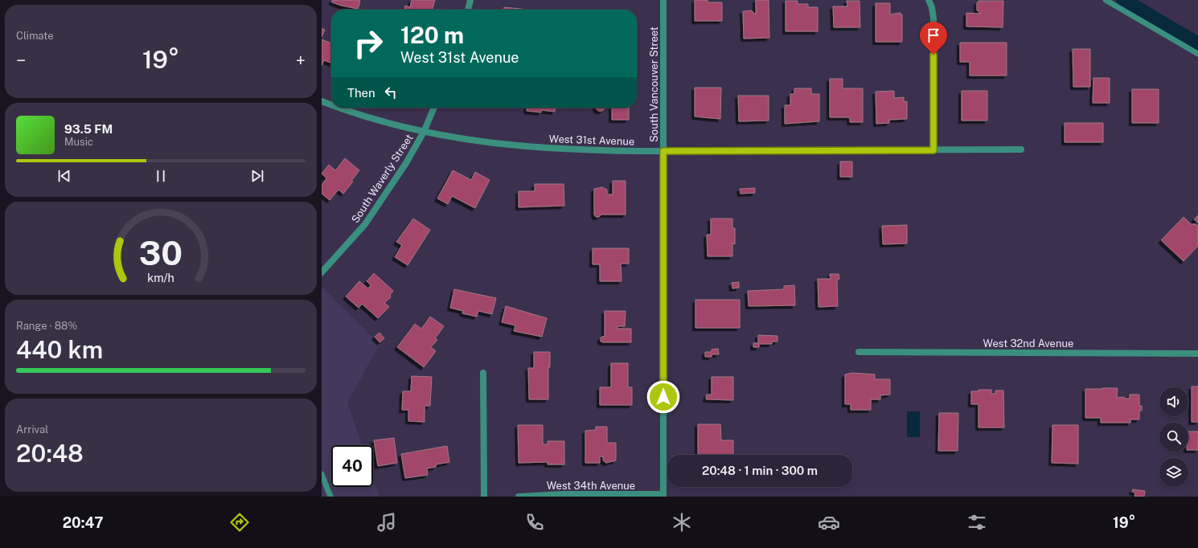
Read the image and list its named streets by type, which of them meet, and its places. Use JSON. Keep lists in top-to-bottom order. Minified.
{"streets":{"street":["South Vancouver Street","West 31st Avenue","South Waverly Street","West 32nd Avenue","West 34th Avenue"]},"crossings":[["South Vancouver Street","West 31st Avenue"],["South Vancouver Street","West 34th Avenue"],["West 31st Avenue","South Waverly Street"]],"page":{"tile":["Climate",["Range · 88%","440 km"],["Arrival","20:48"]],"turn":["120 m","West 31st Avenue"],"heat":["−","19°","+"],"then":"Then","song":["93.5 FM","Music"],"limit":"40","trip":"20:48 · 1 min · 300 m","tabs":["20:47","19°"],"gauge":["30","km/h"]}}
